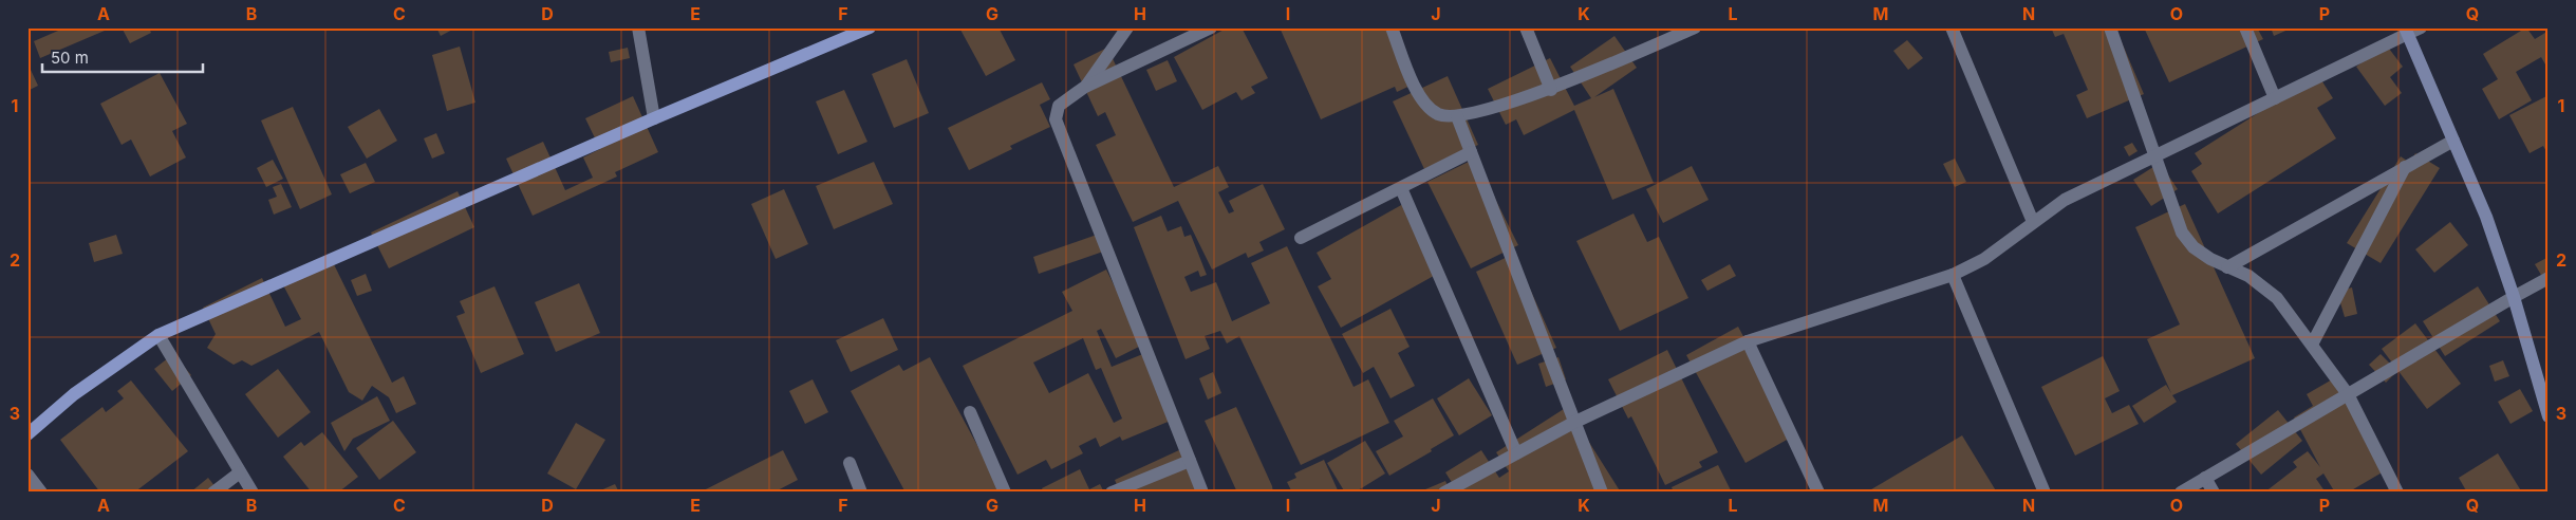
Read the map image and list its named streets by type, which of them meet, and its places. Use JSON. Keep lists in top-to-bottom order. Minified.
{"scale_bar":"50 m","grid":{"columns":["A","B","C","D","E","F","G","H","I","J","K","L","M","N","O","P","Q"],"rows":["1","2","3"]}}
